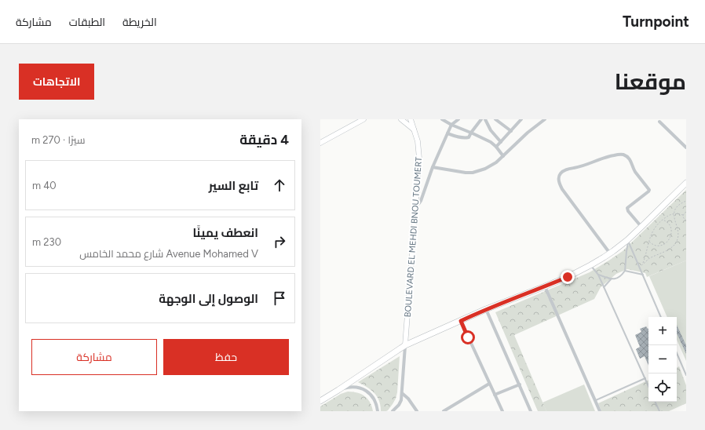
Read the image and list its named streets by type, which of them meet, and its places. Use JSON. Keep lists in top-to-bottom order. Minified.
{"streets":{"main road":["BOULEVARD EL MEHDI BNOU TOUMERT"]},"page":{"header":"Turnpoint","nav":["الخريطة","الطبقات","مشاركة"],"title":"موقعنا","buttons":["الاتجاهات",["حفظ","مشاركة"]],"heading":["4 دقيقة","سيرًا · 270 m"],"list":[["تابع السير","40 m"],["انعطف يمينًا","Avenue Mohamed V شارع محمد الخامس","230 m"],"الوصول إلى الوجهة"],"map_buttons":["+","−"]}}
